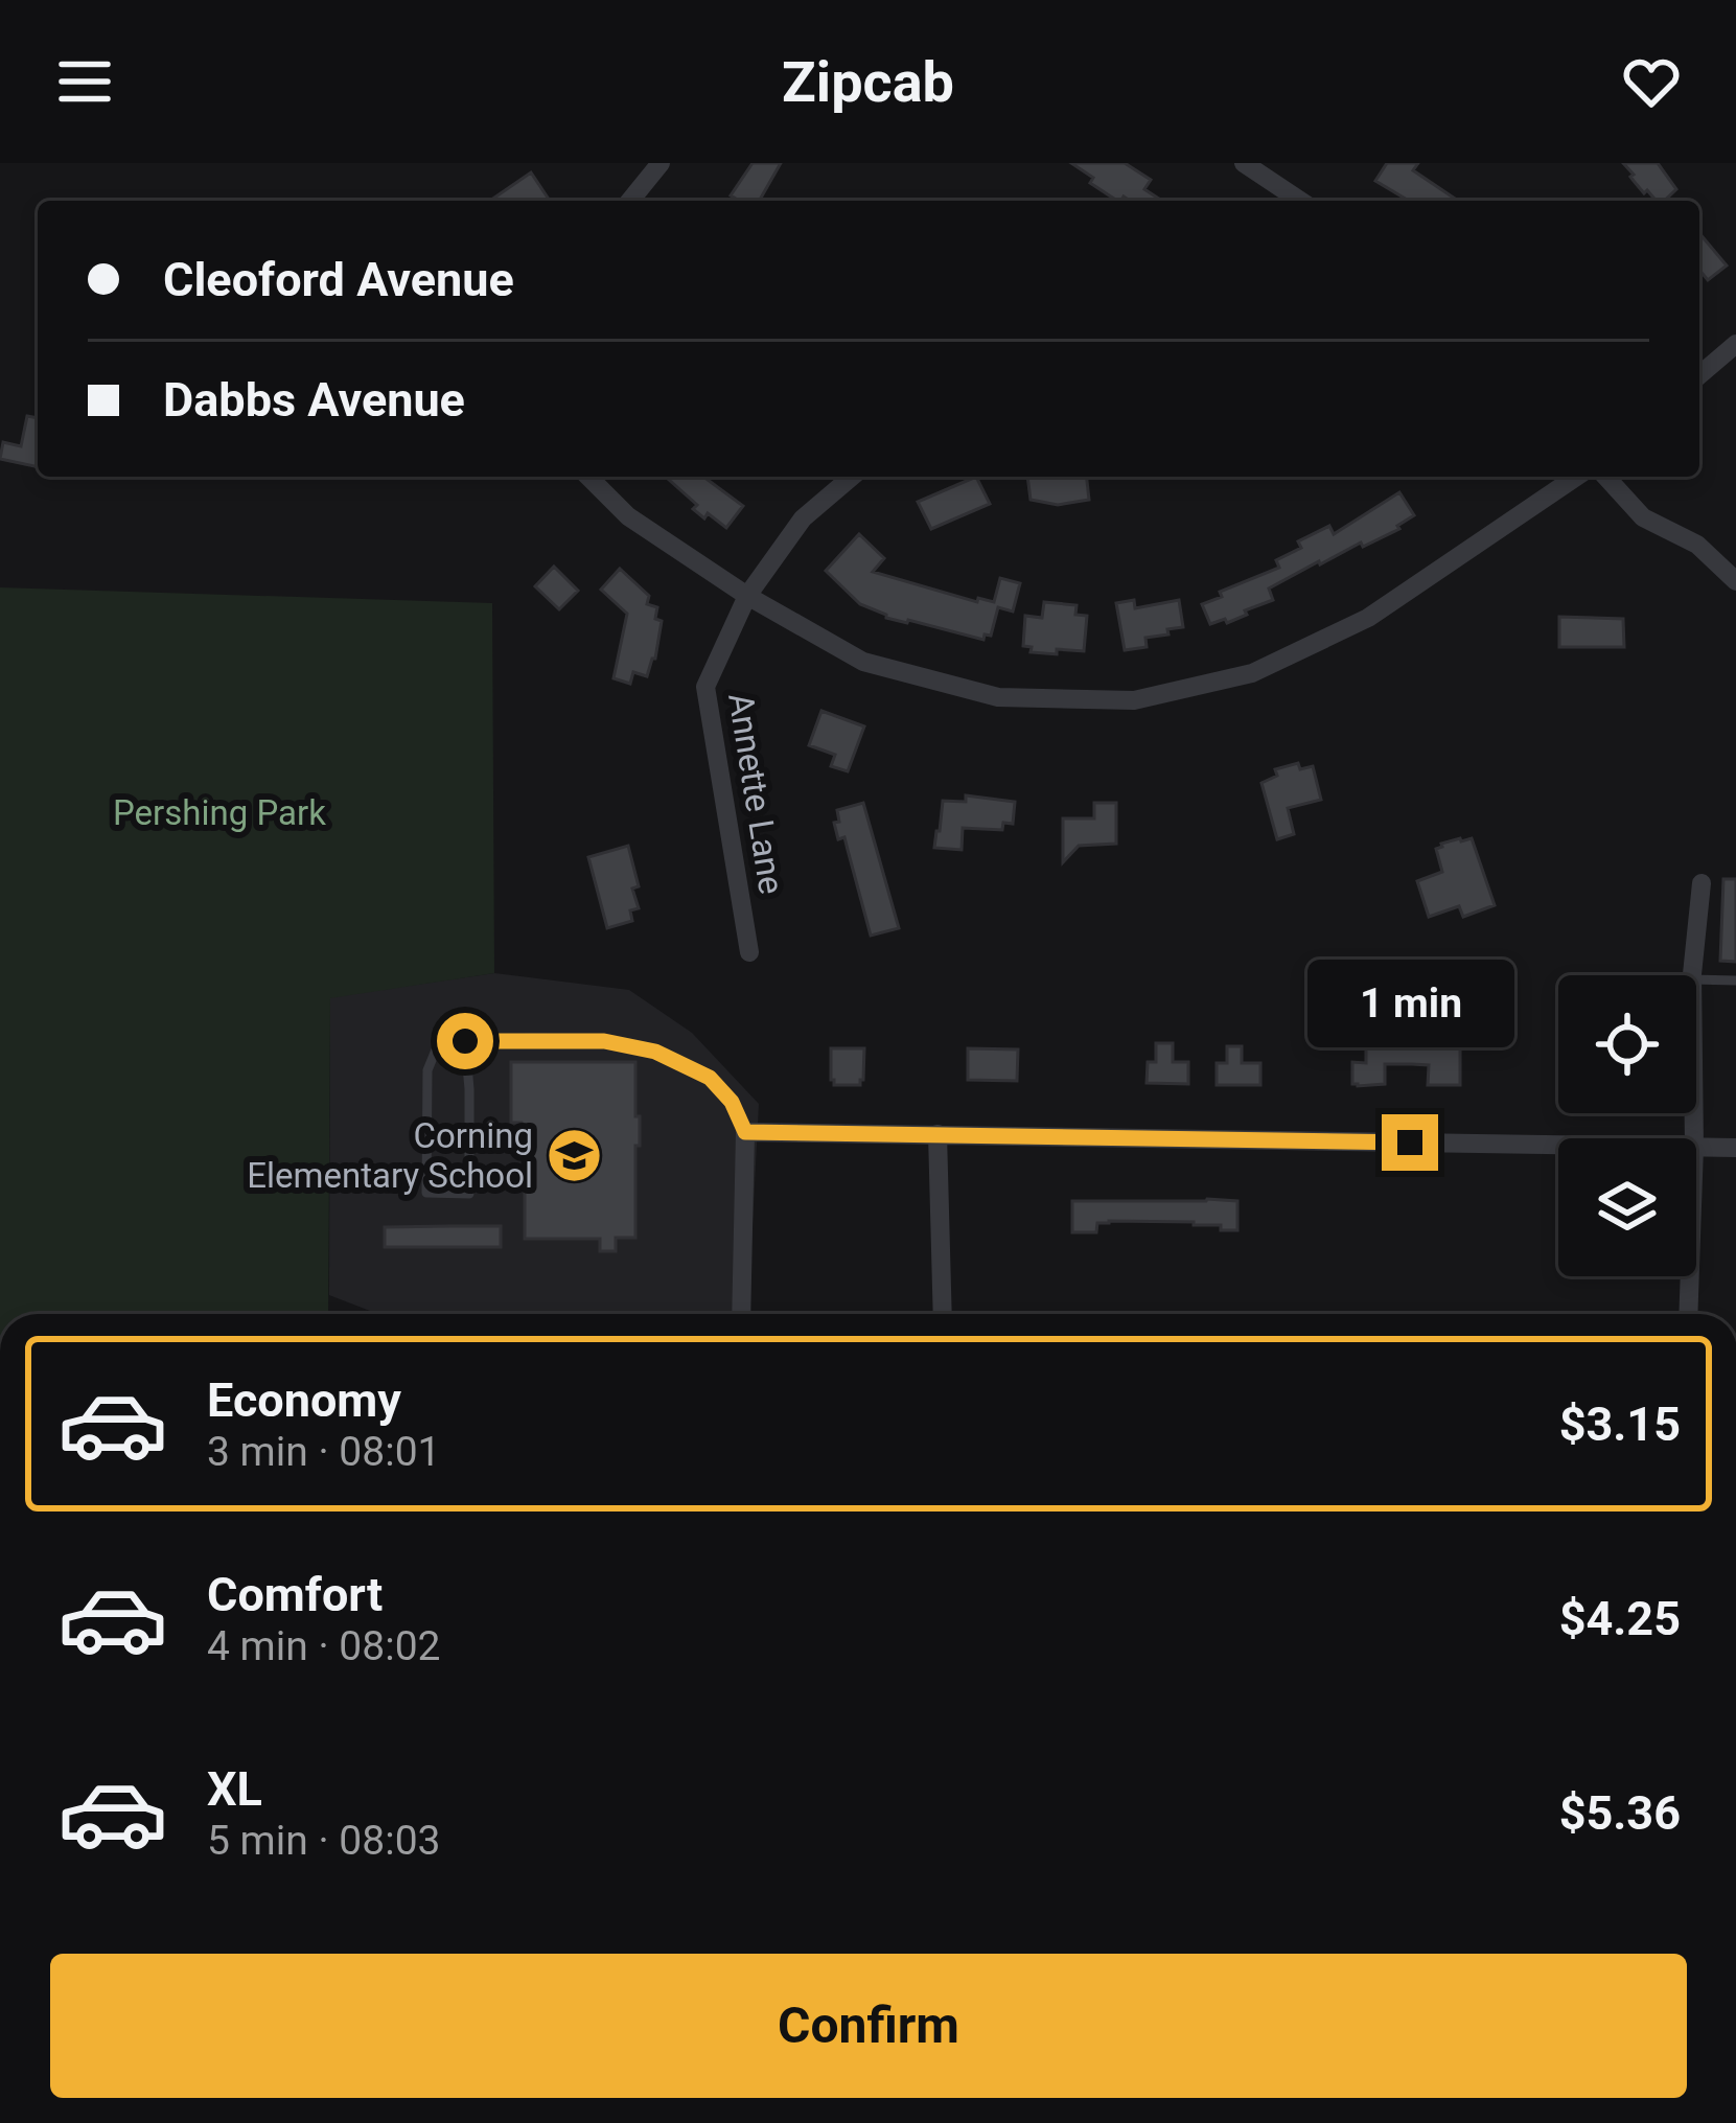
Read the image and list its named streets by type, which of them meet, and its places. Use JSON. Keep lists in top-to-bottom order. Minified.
{"streets":{"street":["Annette Lane"]},"parks":["Pershing Park"],"places":{"school or university":["Corning Elementary School"]},"page":{"header":"Zipcab","banner":["Cleoford Avenue","Dabbs Avenue"],"bubble":"1 min","list":[{"name":"Economy","note":"3 min · 08:01","value":"$3.15"},{"name":"Comfort","note":"4 min · 08:02","value":"$4.25"},{"name":"XL","note":"5 min · 08:03","value":"$5.36"}],"buttons":"Confirm"}}
